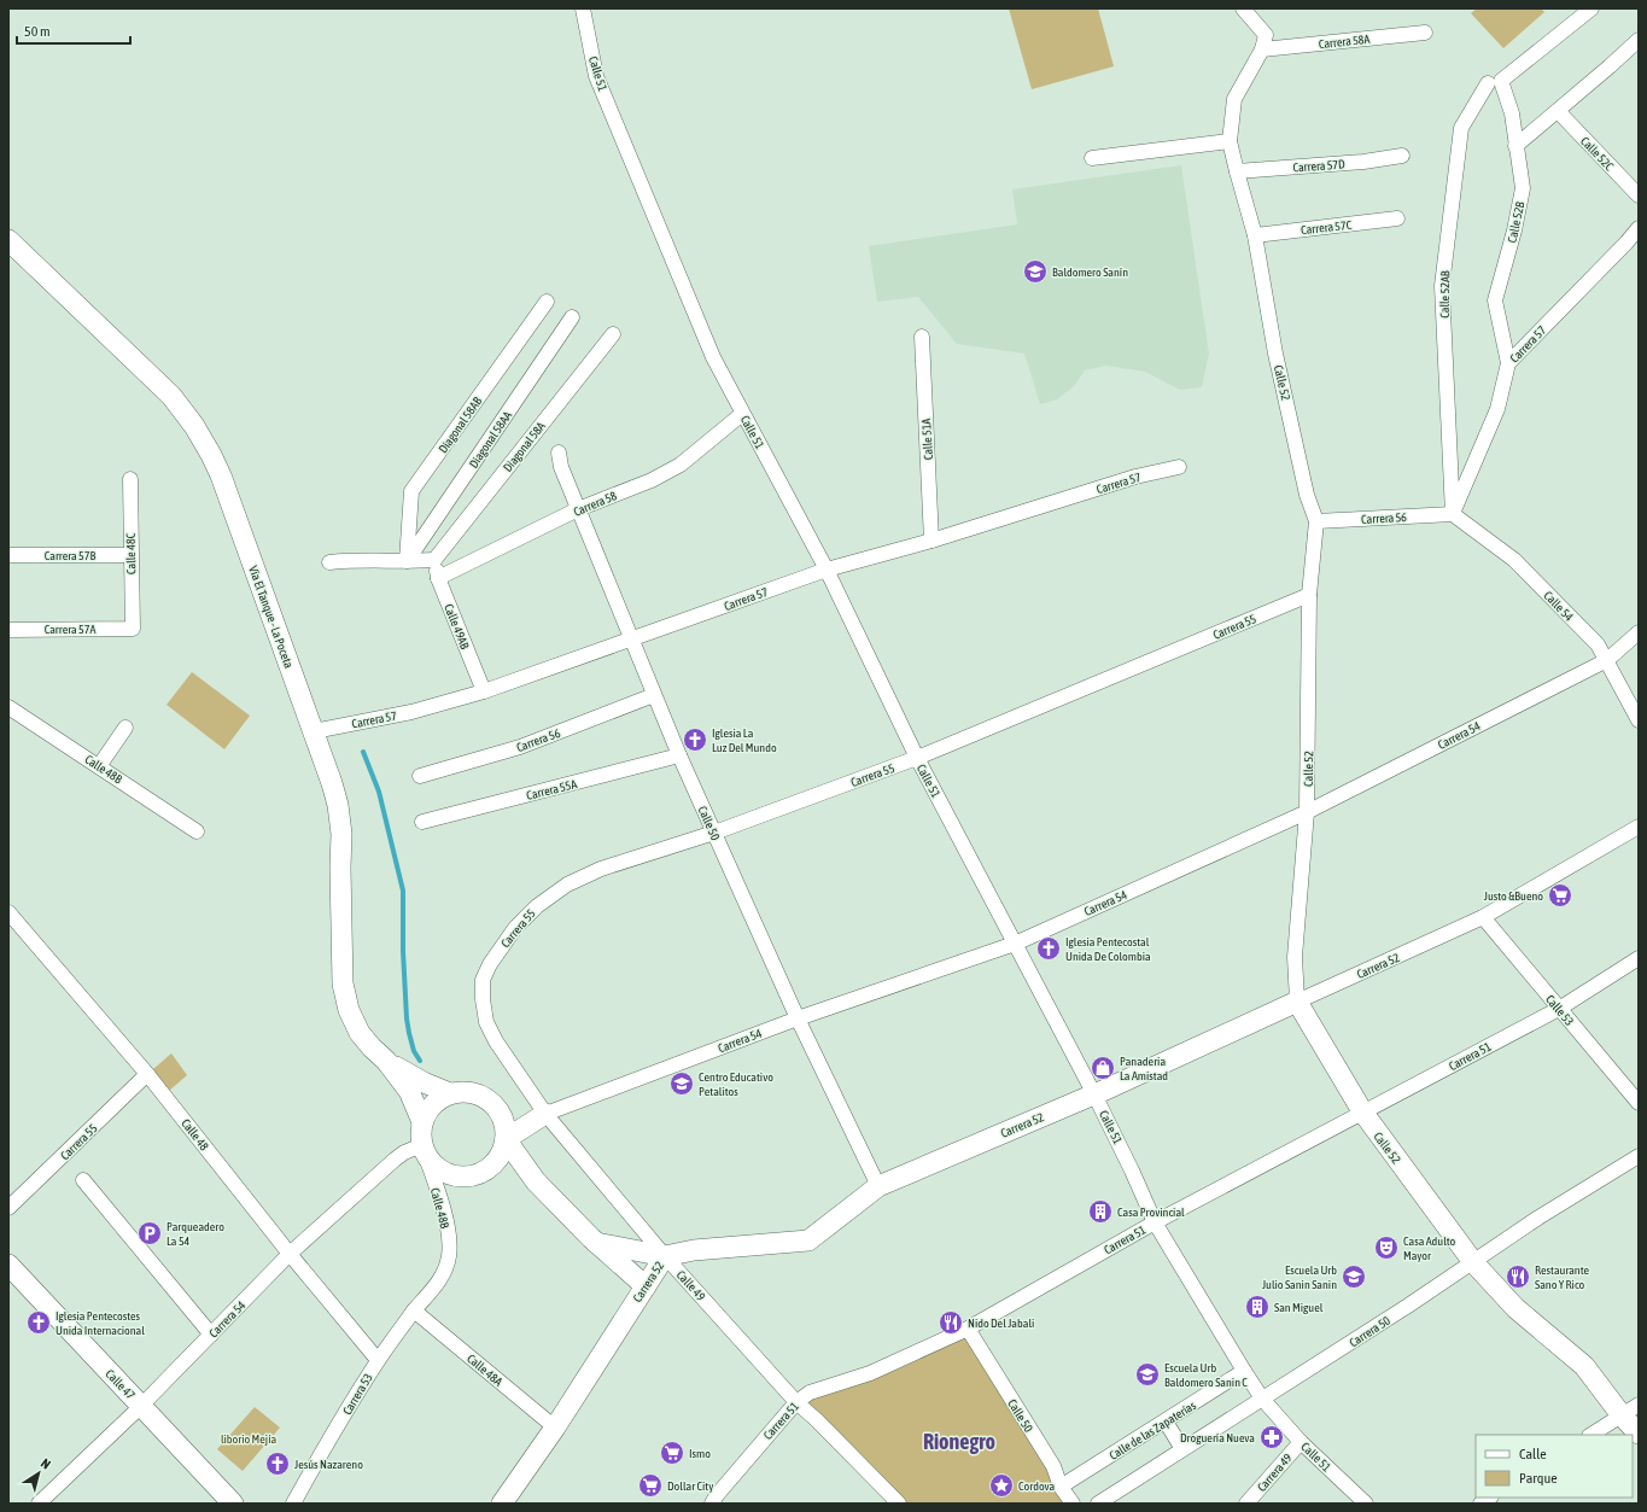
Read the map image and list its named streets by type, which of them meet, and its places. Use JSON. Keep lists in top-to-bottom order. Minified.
{"streets":{"street":["Carrera 58A","Calle 51","Calle 52C","Carrera 57D","Calle 52B","Carrera 57C","Calle 52AB","Carrera 57","Calle 52","Diagonal 58AB","Diagonal 58AA","Calle 51A","Diagonal 58A","Carrera 58","Carrera 56","Calle 48C","Carrera 57B","Calle 54","Vía El Tanque - La Poceta","Calle 49AB","Carrera 55","Carrera 57A","Carrera 54","Calle 48B","Carrera 55A","Calle 50","Carrera 52","Calle 53","Carrera 51","Calle 48","Calle 49","Carrera 50","Calle 48A","Calle 47","Carrera 53","Calle de las Zapaterías","Carrera 49"]},"crossings":[["Carrera 58A","Calle 52"],["Calle 51","Carrera 57"],["Calle 51","Carrera 58"],["Calle 51","Carrera 55"],["Calle 51","Carrera 54"],["Calle 51","Carrera 52"],["Calle 51","Carrera 51"],["Calle 51","Carrera 50"],["Calle 51","Calle de las Zapaterías"],["Calle 51","Carrera 49"],["Carrera 57D","Calle 52"],["Calle 52B","Calle 52AB"],["Calle 52B","Carrera 57"],["Carrera 57C","Calle 52"],["Calle 52AB","Carrera 57"],["Calle 52AB","Carrera 56"],["Calle 52AB","Calle 54"],["Carrera 57","Calle 51A"],["Carrera 57","Carrera 56"],["Carrera 57","Calle 54"],["Carrera 57","Vía El Tanque - La Poceta"],["Carrera 57","Calle 49AB"],["Carrera 57","Calle 50"],["Calle 52","Carrera 56"],["Calle 52","Carrera 55"],["Calle 52","Carrera 54"],["Calle 52","Carrera 52"],["Calle 52","Carrera 51"],["Calle 52","Carrera 50"],["Diagonal 58AB","Diagonal 58AA"],["Diagonal 58A","Calle 49AB"],["Carrera 58","Calle 49AB"],["Carrera 58","Calle 50"],["Carrera 56","Calle 54"],["Carrera 56","Calle 50"],["Calle 48C","Carrera 57B"],["Calle 48C","Carrera 57A"],["Calle 54","Carrera 54"],["Vía El Tanque - La Poceta","Carrera 54"],["Vía El Tanque - La Poceta","Calle 48B"],["Carrera 55","Calle 50"],["Carrera 55","Calle 48"],["Carrera 55","Calle 49"],["Carrera 54","Calle 48B"],["Carrera 54","Calle 50"],["Carrera 54","Calle 48"],["Carrera 54","Calle 49"],["Carrera 54","Calle 47"],["Calle 48B","Carrera 53"],["Carrera 55A","Calle 50"],["Calle 50","Carrera 52"],["Calle 50","Carrera 51"],["Calle 50","Calle de las Zapaterías"],["Carrera 52","Calle 53"],["Carrera 52","Calle 49"],["Carrera 52","Calle 48A"],["Calle 53","Carrera 51"],["Carrera 51","Calle 49"],["Calle 48","Carrera 53"],["Calle 48A","Carrera 53"]],"districts":["Rionegro"],"parks":["liborio Mejía"],"places":{"school or university":["Baldomero Sanín","Centro Educativo Petalitos","Escuela Urb Julio Sanin Sanin","Escuela Urb Baldomero Sanin C"],"church":["Iglesia La Luz Del Mundo","Iglesia Pentecostal Unida De Colombia","Iglesia Pentecostes Unida Internacional","Jesús Nazareno"],"supermarket":["Justo &Bueno","Ismo","Dollar City"],"shop":["Panaderia La Amistad"],"building":["Casa Provincial","San Miguel"],"parking":["Parqueadero La 54"],"theatre":["Casa Adulto Mayor"],"restaurant":["Restaurante Sano Y Rico","Nido Del Jabali"],"pharmacy":["Droguería Nueva"],"place":["Cordova"]},"legend":["Calle","Parque"],"scale_bar":"50 m","north":"top right"}
